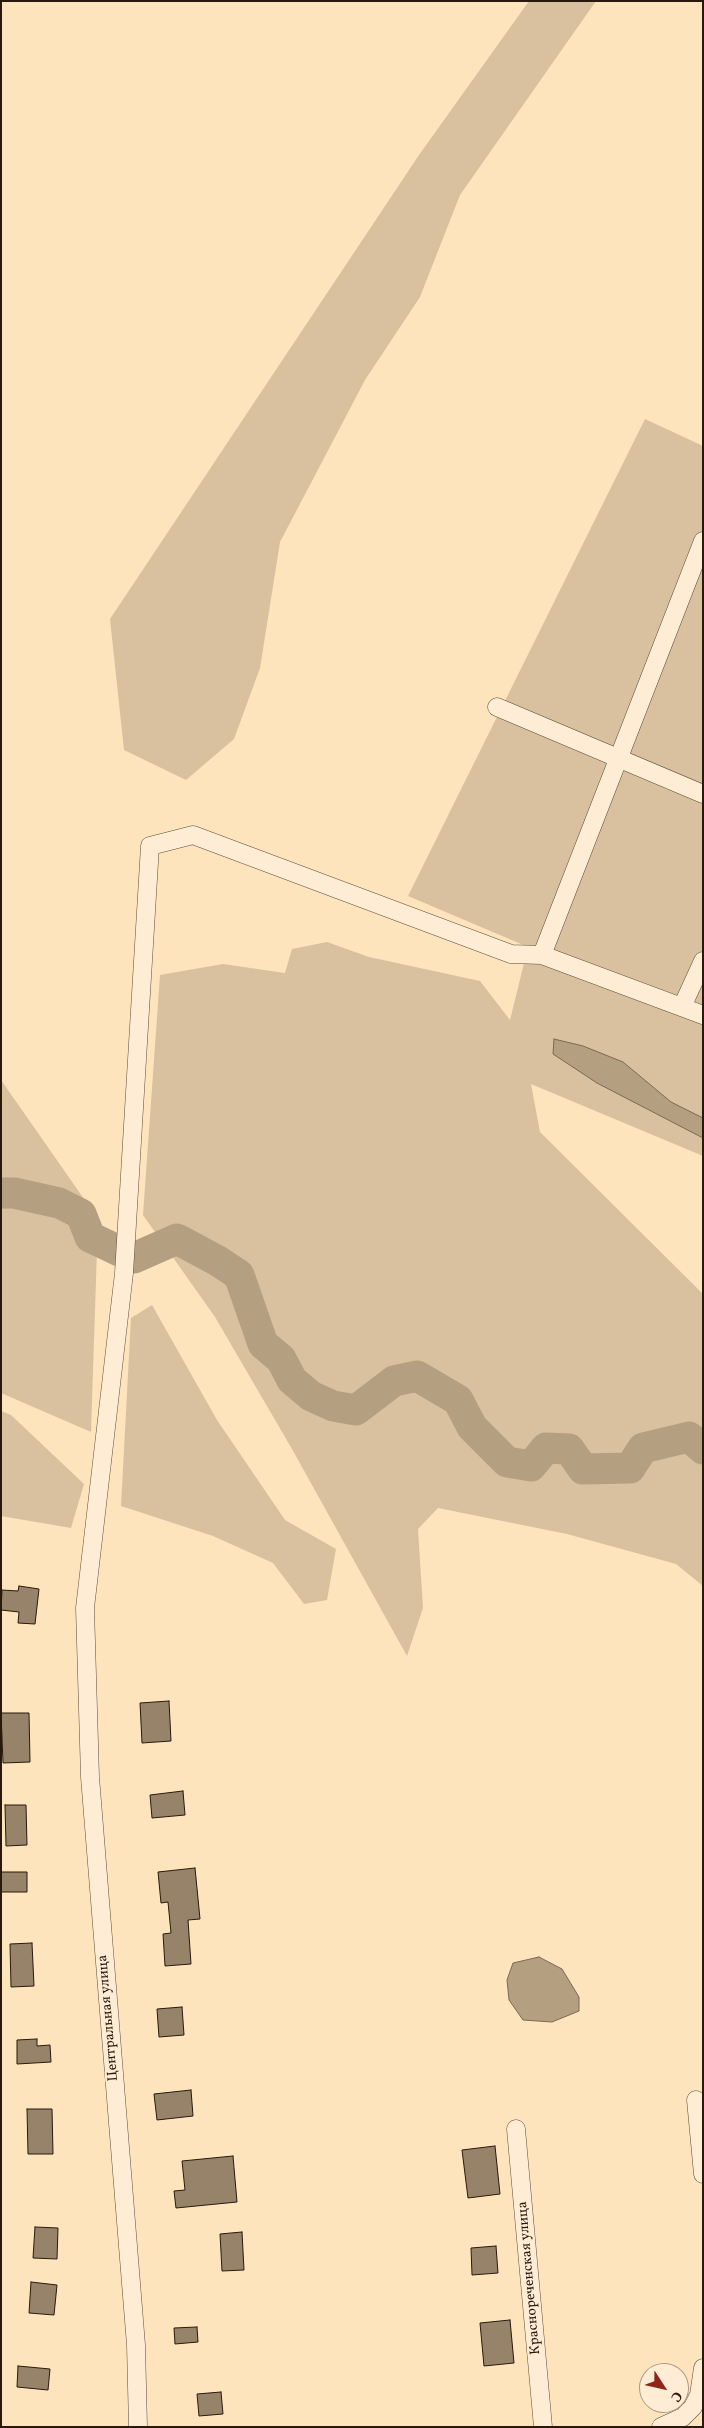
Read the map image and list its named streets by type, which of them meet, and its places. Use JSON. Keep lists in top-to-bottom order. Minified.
{"streets":{"street":["Центральная улица","Краснореченская улица"]},"north":"bottom right"}
